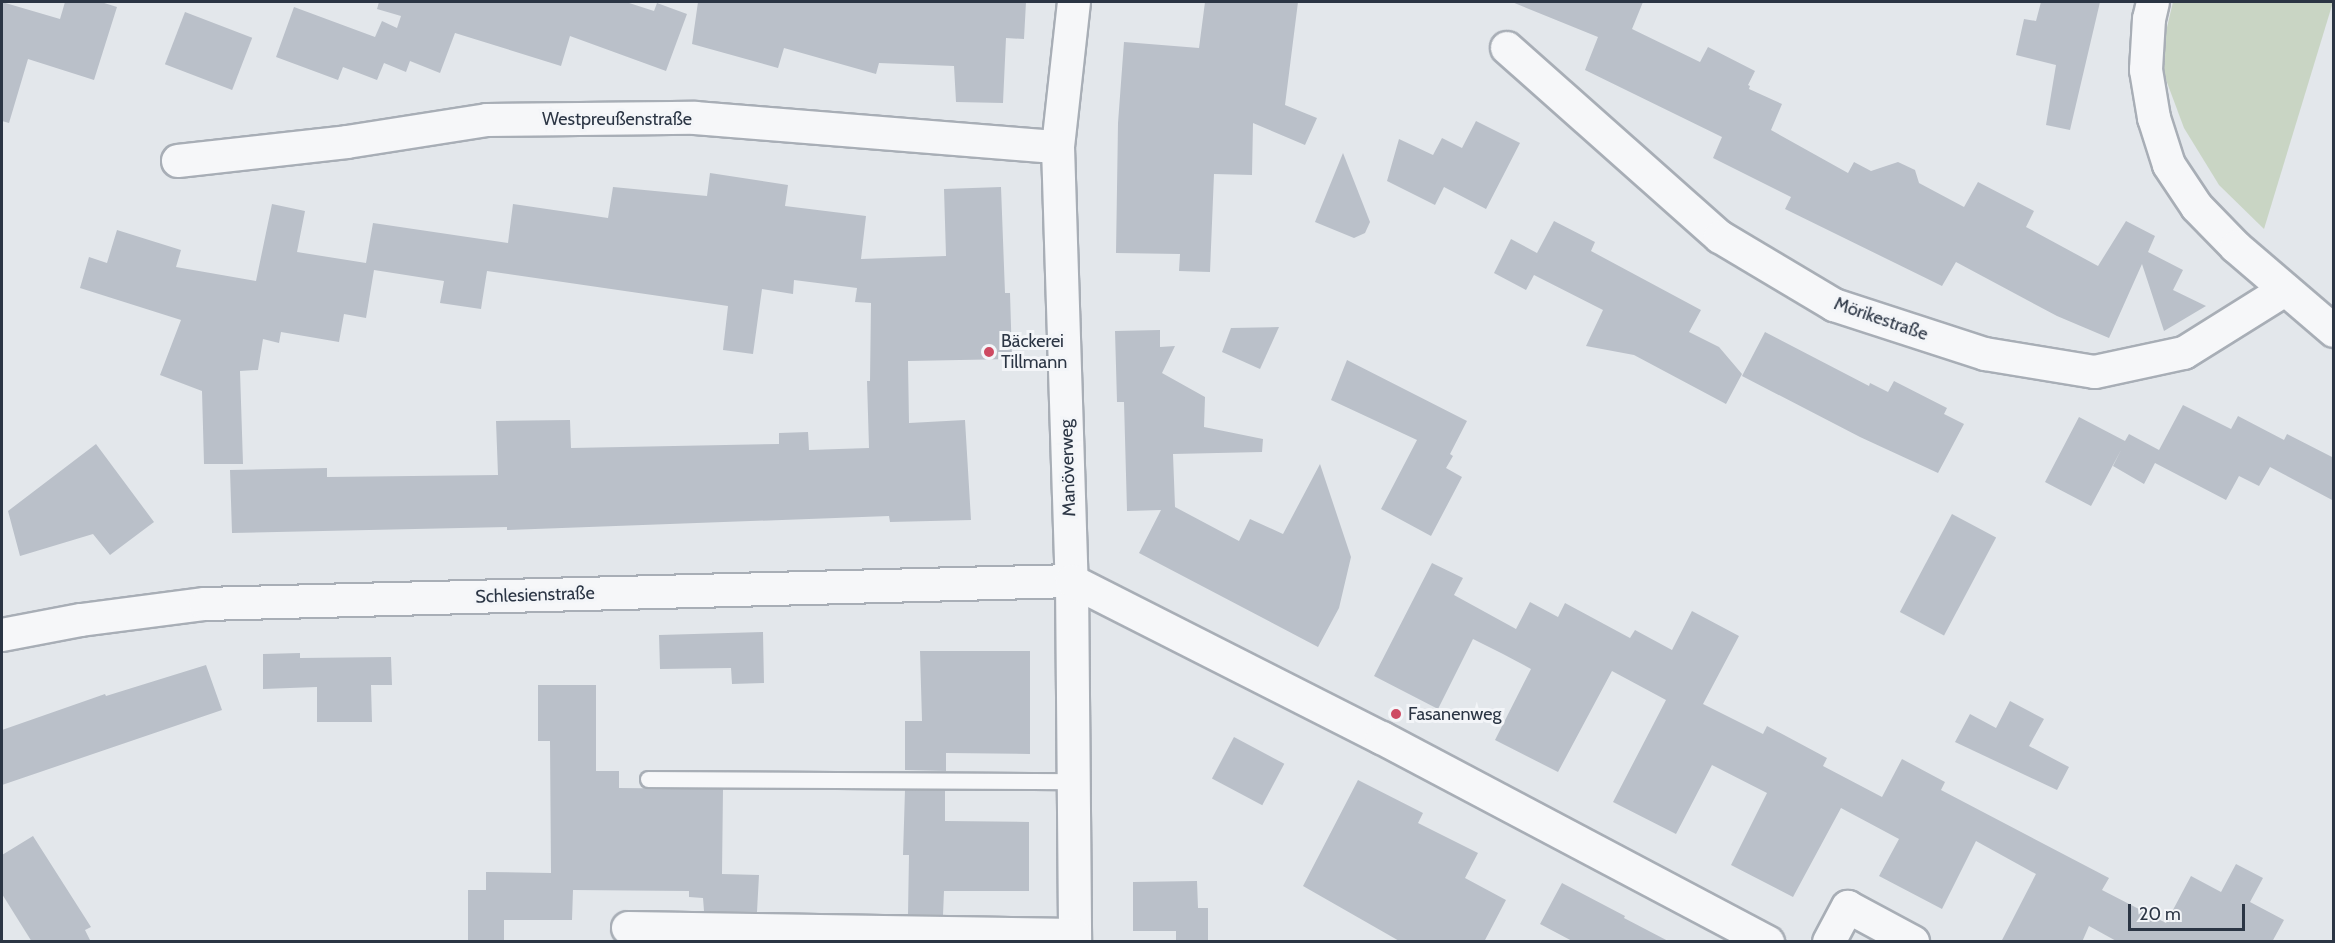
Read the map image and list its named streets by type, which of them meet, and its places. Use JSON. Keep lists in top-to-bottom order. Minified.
{"streets":{"street":["Westpreußenstraße","Mörikestraße","Manöverweg","Schlesienstraße"]},"crossings":[["Westpreußenstraße","Manöverweg"],["Manöverweg","Schlesienstraße"]],"places":["Bäckerei Tillmann","Fasanenweg"],"scale_bar":"20 m"}
